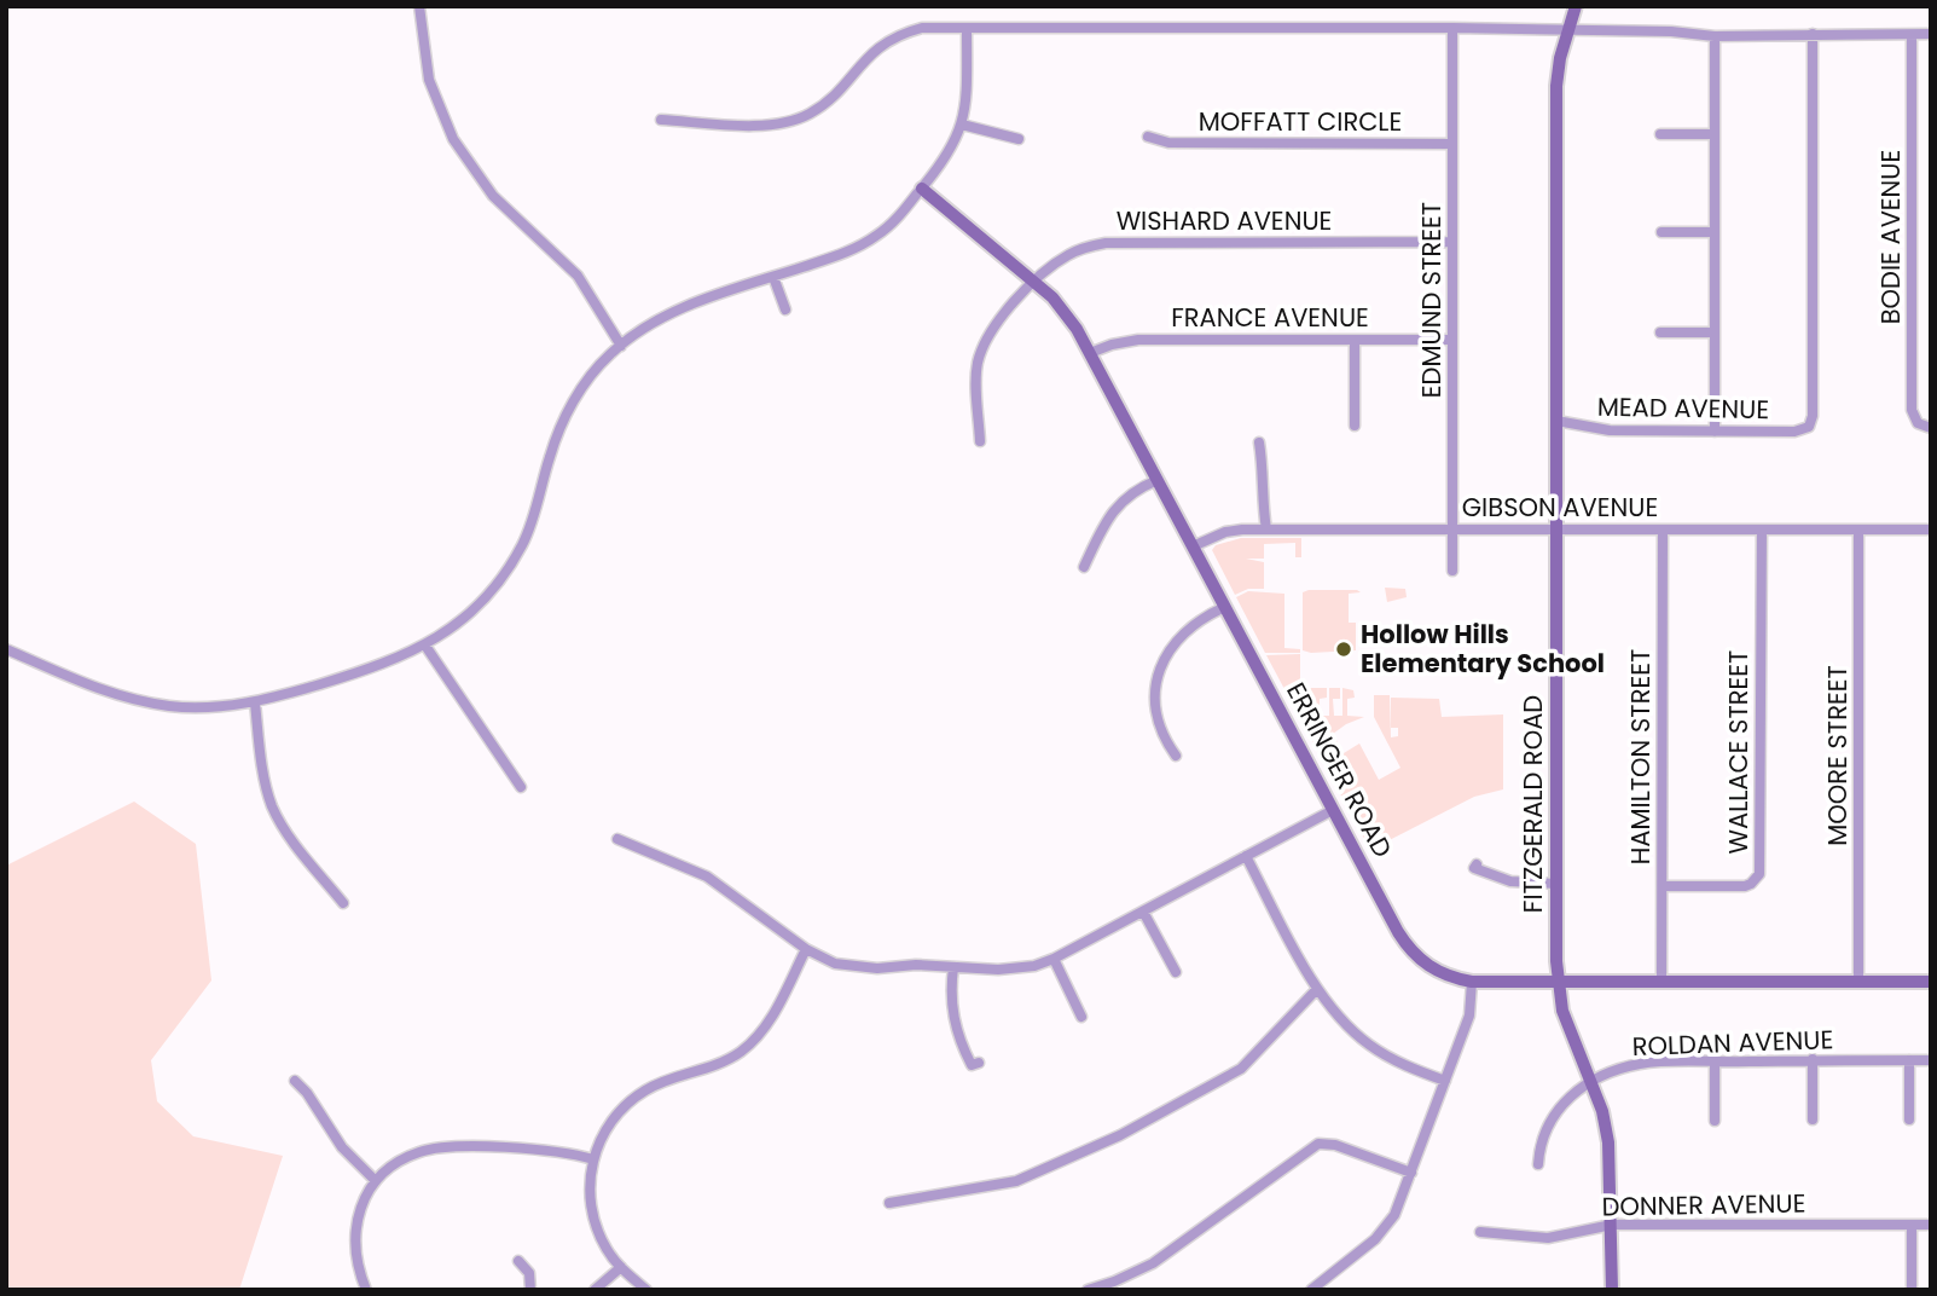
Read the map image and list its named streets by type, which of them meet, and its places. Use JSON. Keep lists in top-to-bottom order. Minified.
{"streets":{"main road":["ERRINGER ROAD","FITZGERALD ROAD"],"street":["MOFFATT CIRCLE","WISHARD AVENUE","BODIE AVENUE","EDMUND STREET","FRANCE AVENUE","MEAD AVENUE","GIBSON AVENUE","WALLACE STREET","MOORE STREET","HAMILTON STREET","ROLDAN AVENUE","DONNER AVENUE"]},"crossings":[["MOFFATT CIRCLE","EDMUND STREET"],["WISHARD AVENUE","EDMUND STREET"],["WISHARD AVENUE","ERRINGER ROAD"],["EDMUND STREET","FRANCE AVENUE"],["EDMUND STREET","GIBSON AVENUE"],["FRANCE AVENUE","ERRINGER ROAD"],["MEAD AVENUE","FITZGERALD ROAD"],["GIBSON AVENUE","WALLACE STREET"],["GIBSON AVENUE","MOORE STREET"],["GIBSON AVENUE","HAMILTON STREET"],["GIBSON AVENUE","ERRINGER ROAD"],["GIBSON AVENUE","FITZGERALD ROAD"],["WALLACE STREET","HAMILTON STREET"],["MOORE STREET","ERRINGER ROAD"],["HAMILTON STREET","ERRINGER ROAD"],["ERRINGER ROAD","FITZGERALD ROAD"],["FITZGERALD ROAD","ROLDAN AVENUE"],["FITZGERALD ROAD","DONNER AVENUE"]],"places":["Hollow Hills Elementary School"]}
